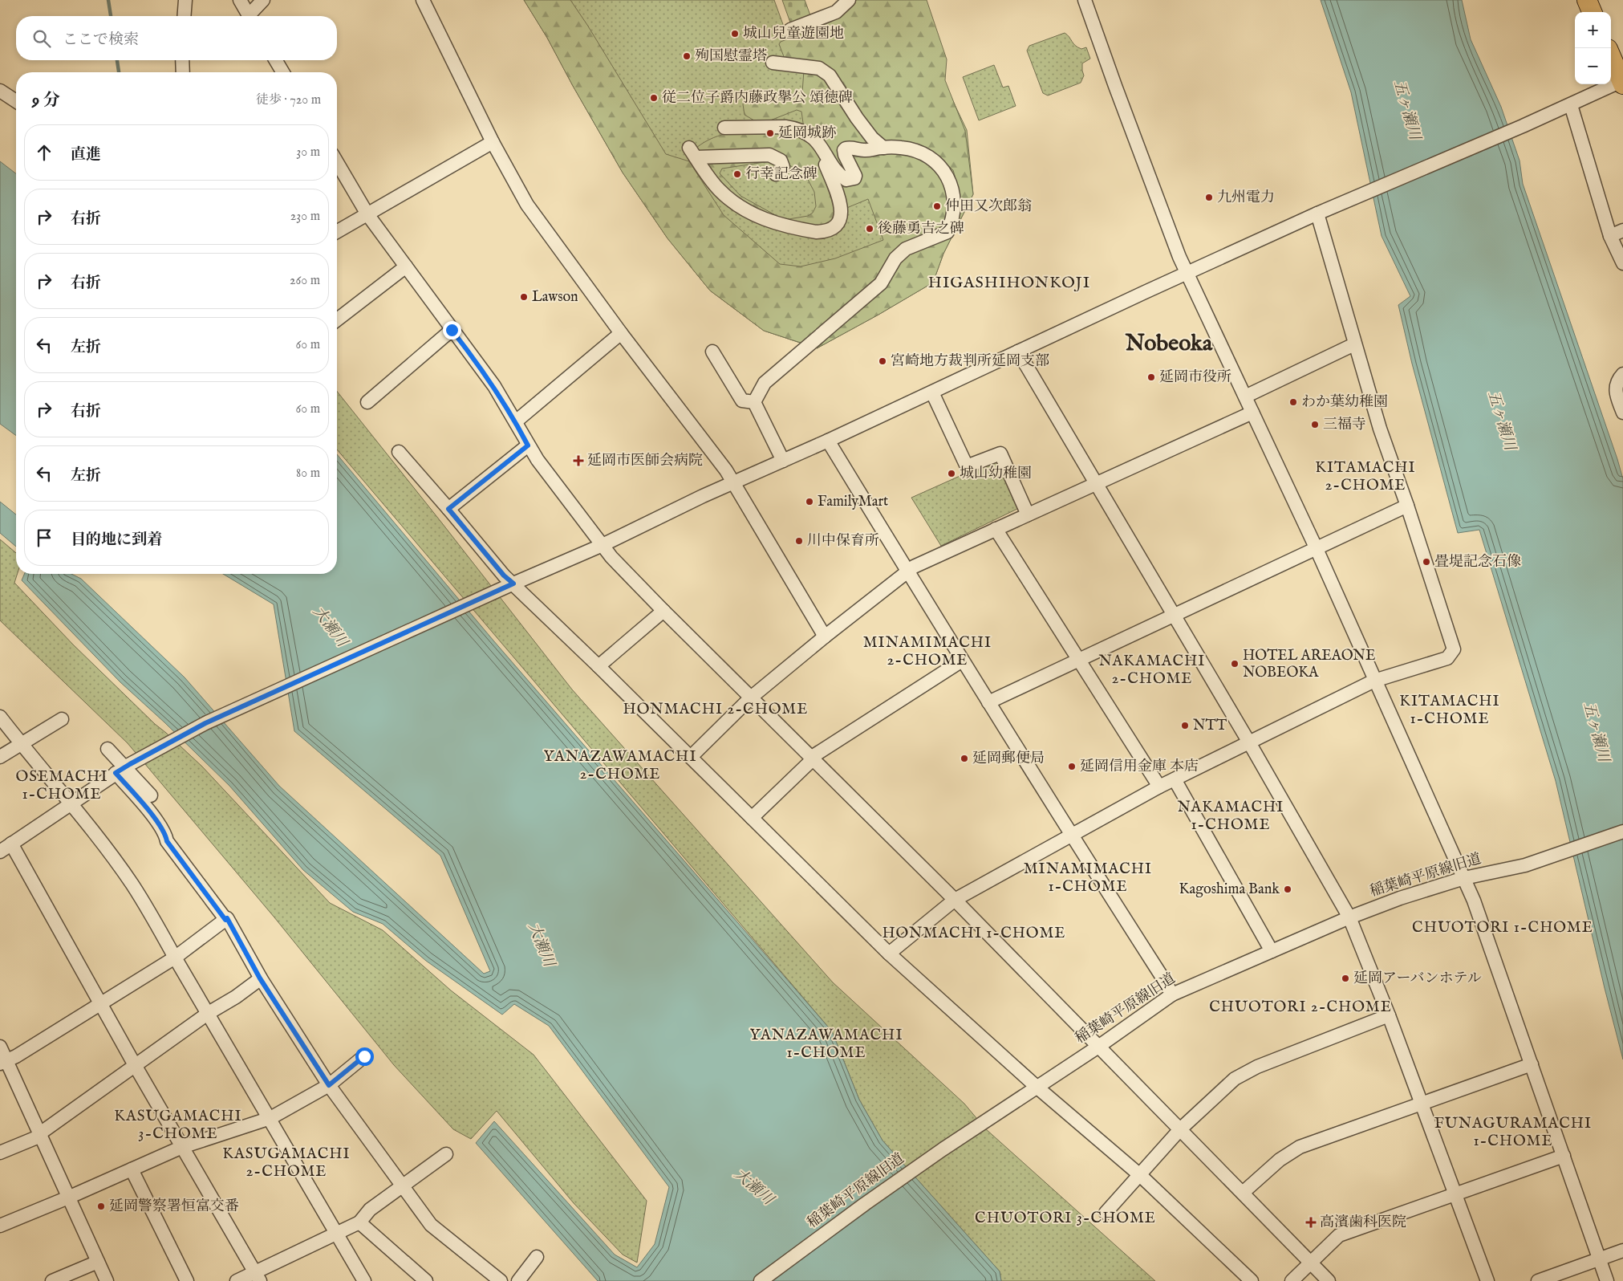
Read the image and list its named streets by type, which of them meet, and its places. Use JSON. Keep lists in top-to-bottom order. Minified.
{"streets":{"street":["稲葉崎平原線旧道"]},"districts":["HIGASHIHONKOJI","Nobeoka","KITAMACHI 2-CHOME","MINAMIMACHI 2-CHOME","NAKAMACHI 2-CHOME","KITAMACHI 1-CHOME","HONMACHI 2-CHOME","YANAZAWAMACHI 2-CHOME","OSEMACHI 1-CHOME","NAKAMACHI 1-CHOME","MINAMIMACHI 1-CHOME","CHUOTORI 1-CHOME","HONMACHI 1-CHOME","CHUOTORI 2-CHOME","YANAZAWAMACHI 1-CHOME","KASUGAMACHI 3-CHOME","FUNAGURAMACHI 1-CHOME","KASUGAMACHI 2-CHOME","CHUOTORI 3-CHOME"],"water":["五ヶ瀬川","大瀬川"],"places":{"other":["城山兒童遊園地","殉国慰霊塔","従二位子爵内藤政擧公 頌徳碑","延岡城跡","行幸記念碑","九州電力","仲田又次郎翁","後藤勇吉之碑","Lawson","宮崎地方裁判所延岡支部","延岡市役所","わか葉幼稚園","三福寺","城山幼稚園","FamilyMart","川中保育所","畳堤記念石像","HOTEL AREAONE NOBEOKA","NTT","延岡郵便局","延岡信用金庫 本店","Kagoshima Bank","延岡アーバンホテル","延岡警察署恒富交番"],"health":["延岡市医師会病院","高濱歯科医院"]},"page":{"map_buttons":["+","−"],"search":"ここで検索","heading":["9 分","徒歩 · 720 m"],"list":[["直進","30 m"],["右折","230 m"],["右折","260 m"],["左折","60 m"],["右折","60 m"],["左折","80 m"],"目的地に到着"]}}
